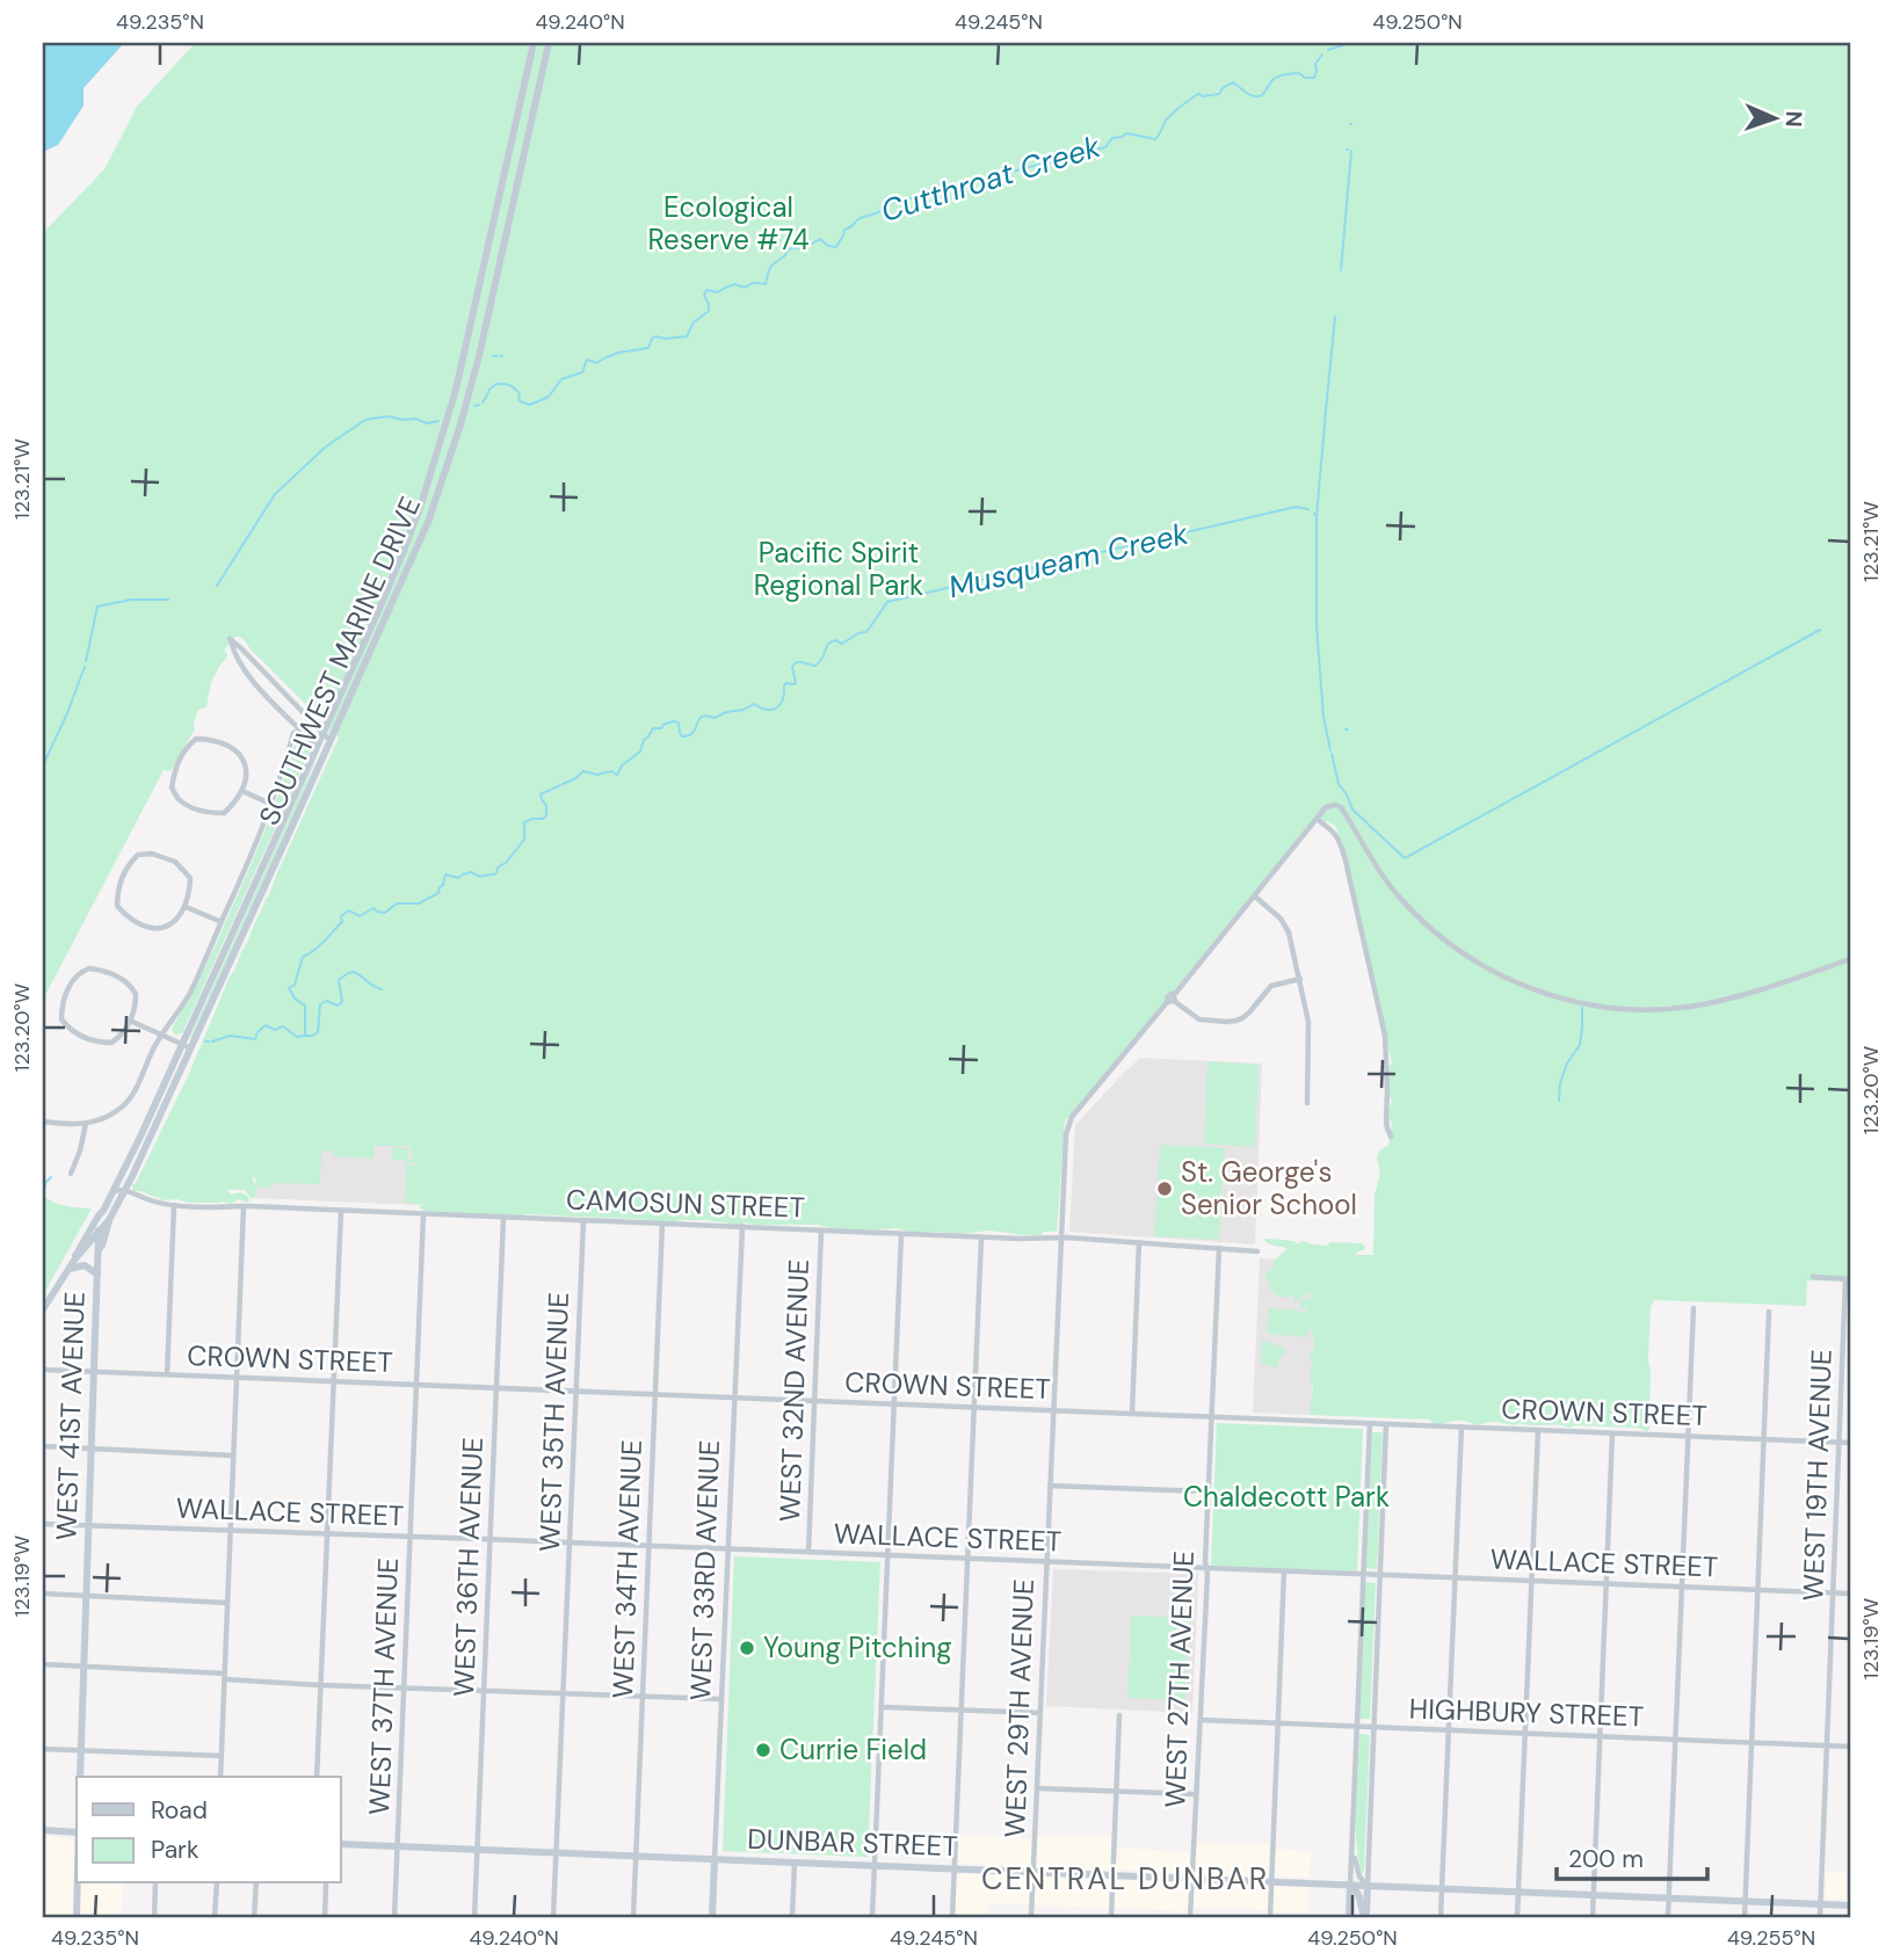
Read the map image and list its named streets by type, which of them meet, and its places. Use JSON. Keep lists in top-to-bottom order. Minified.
{"streets":{"main road":["SOUTHWEST MARINE DRIVE","WEST 41ST AVENUE","WEST 33RD AVENUE","DUNBAR STREET"],"street":["CAMOSUN STREET","CROWN STREET","WEST 32ND AVENUE","WEST 35TH AVENUE","WEST 19TH AVENUE","WALLACE STREET","WEST 36TH AVENUE","WEST 34TH AVENUE","WEST 27TH AVENUE","WEST 37TH AVENUE","WEST 29TH AVENUE","HIGHBURY STREET"]},"crossings":[["SOUTHWEST MARINE DRIVE","CAMOSUN STREET"],["SOUTHWEST MARINE DRIVE","WEST 41ST AVENUE"],["CAMOSUN STREET","WEST 32ND AVENUE"],["CAMOSUN STREET","WEST 35TH AVENUE"],["CAMOSUN STREET","WEST 36TH AVENUE"],["CAMOSUN STREET","WEST 34TH AVENUE"],["CAMOSUN STREET","WEST 33RD AVENUE"],["CAMOSUN STREET","WEST 27TH AVENUE"],["CAMOSUN STREET","WEST 37TH AVENUE"],["CAMOSUN STREET","WEST 29TH AVENUE"],["CROWN STREET","WEST 32ND AVENUE"],["CROWN STREET","WEST 41ST AVENUE"],["CROWN STREET","WEST 35TH AVENUE"],["CROWN STREET","WEST 19TH AVENUE"],["CROWN STREET","WEST 36TH AVENUE"],["CROWN STREET","WEST 34TH AVENUE"],["CROWN STREET","WEST 33RD AVENUE"],["CROWN STREET","WEST 27TH AVENUE"],["CROWN STREET","WEST 37TH AVENUE"],["CROWN STREET","WEST 29TH AVENUE"],["WEST 32ND AVENUE","WALLACE STREET"],["WEST 41ST AVENUE","WALLACE STREET"],["WEST 35TH AVENUE","WALLACE STREET"],["WEST 35TH AVENUE","DUNBAR STREET"],["WEST 19TH AVENUE","WALLACE STREET"],["WEST 19TH AVENUE","HIGHBURY STREET"],["WEST 19TH AVENUE","DUNBAR STREET"],["WALLACE STREET","WEST 36TH AVENUE"],["WALLACE STREET","WEST 34TH AVENUE"],["WALLACE STREET","WEST 33RD AVENUE"],["WALLACE STREET","WEST 27TH AVENUE"],["WALLACE STREET","WEST 37TH AVENUE"],["WALLACE STREET","WEST 29TH AVENUE"],["WEST 36TH AVENUE","DUNBAR STREET"],["WEST 34TH AVENUE","DUNBAR STREET"],["WEST 33RD AVENUE","DUNBAR STREET"],["WEST 27TH AVENUE","HIGHBURY STREET"],["WEST 27TH AVENUE","DUNBAR STREET"],["WEST 37TH AVENUE","DUNBAR STREET"],["WEST 29TH AVENUE","DUNBAR STREET"]],"districts":["CENTRAL DUNBAR"],"water":["Cutthroat Creek","Musqueam Creek"],"parks":["Ecological Reserve #74","Pacific Spirit Regional Park","Chaldecott Park"],"places":["St. George's Senior School","Young Pitching","Currie Field"],"legend":["Road","Park"],"scale_bar":"200 m","north":"right","coordinates":["49.235°N","49.240°N","49.245°N","49.250°N","123.21°W","123.20°W","123.19°W","49.255°N"]}
